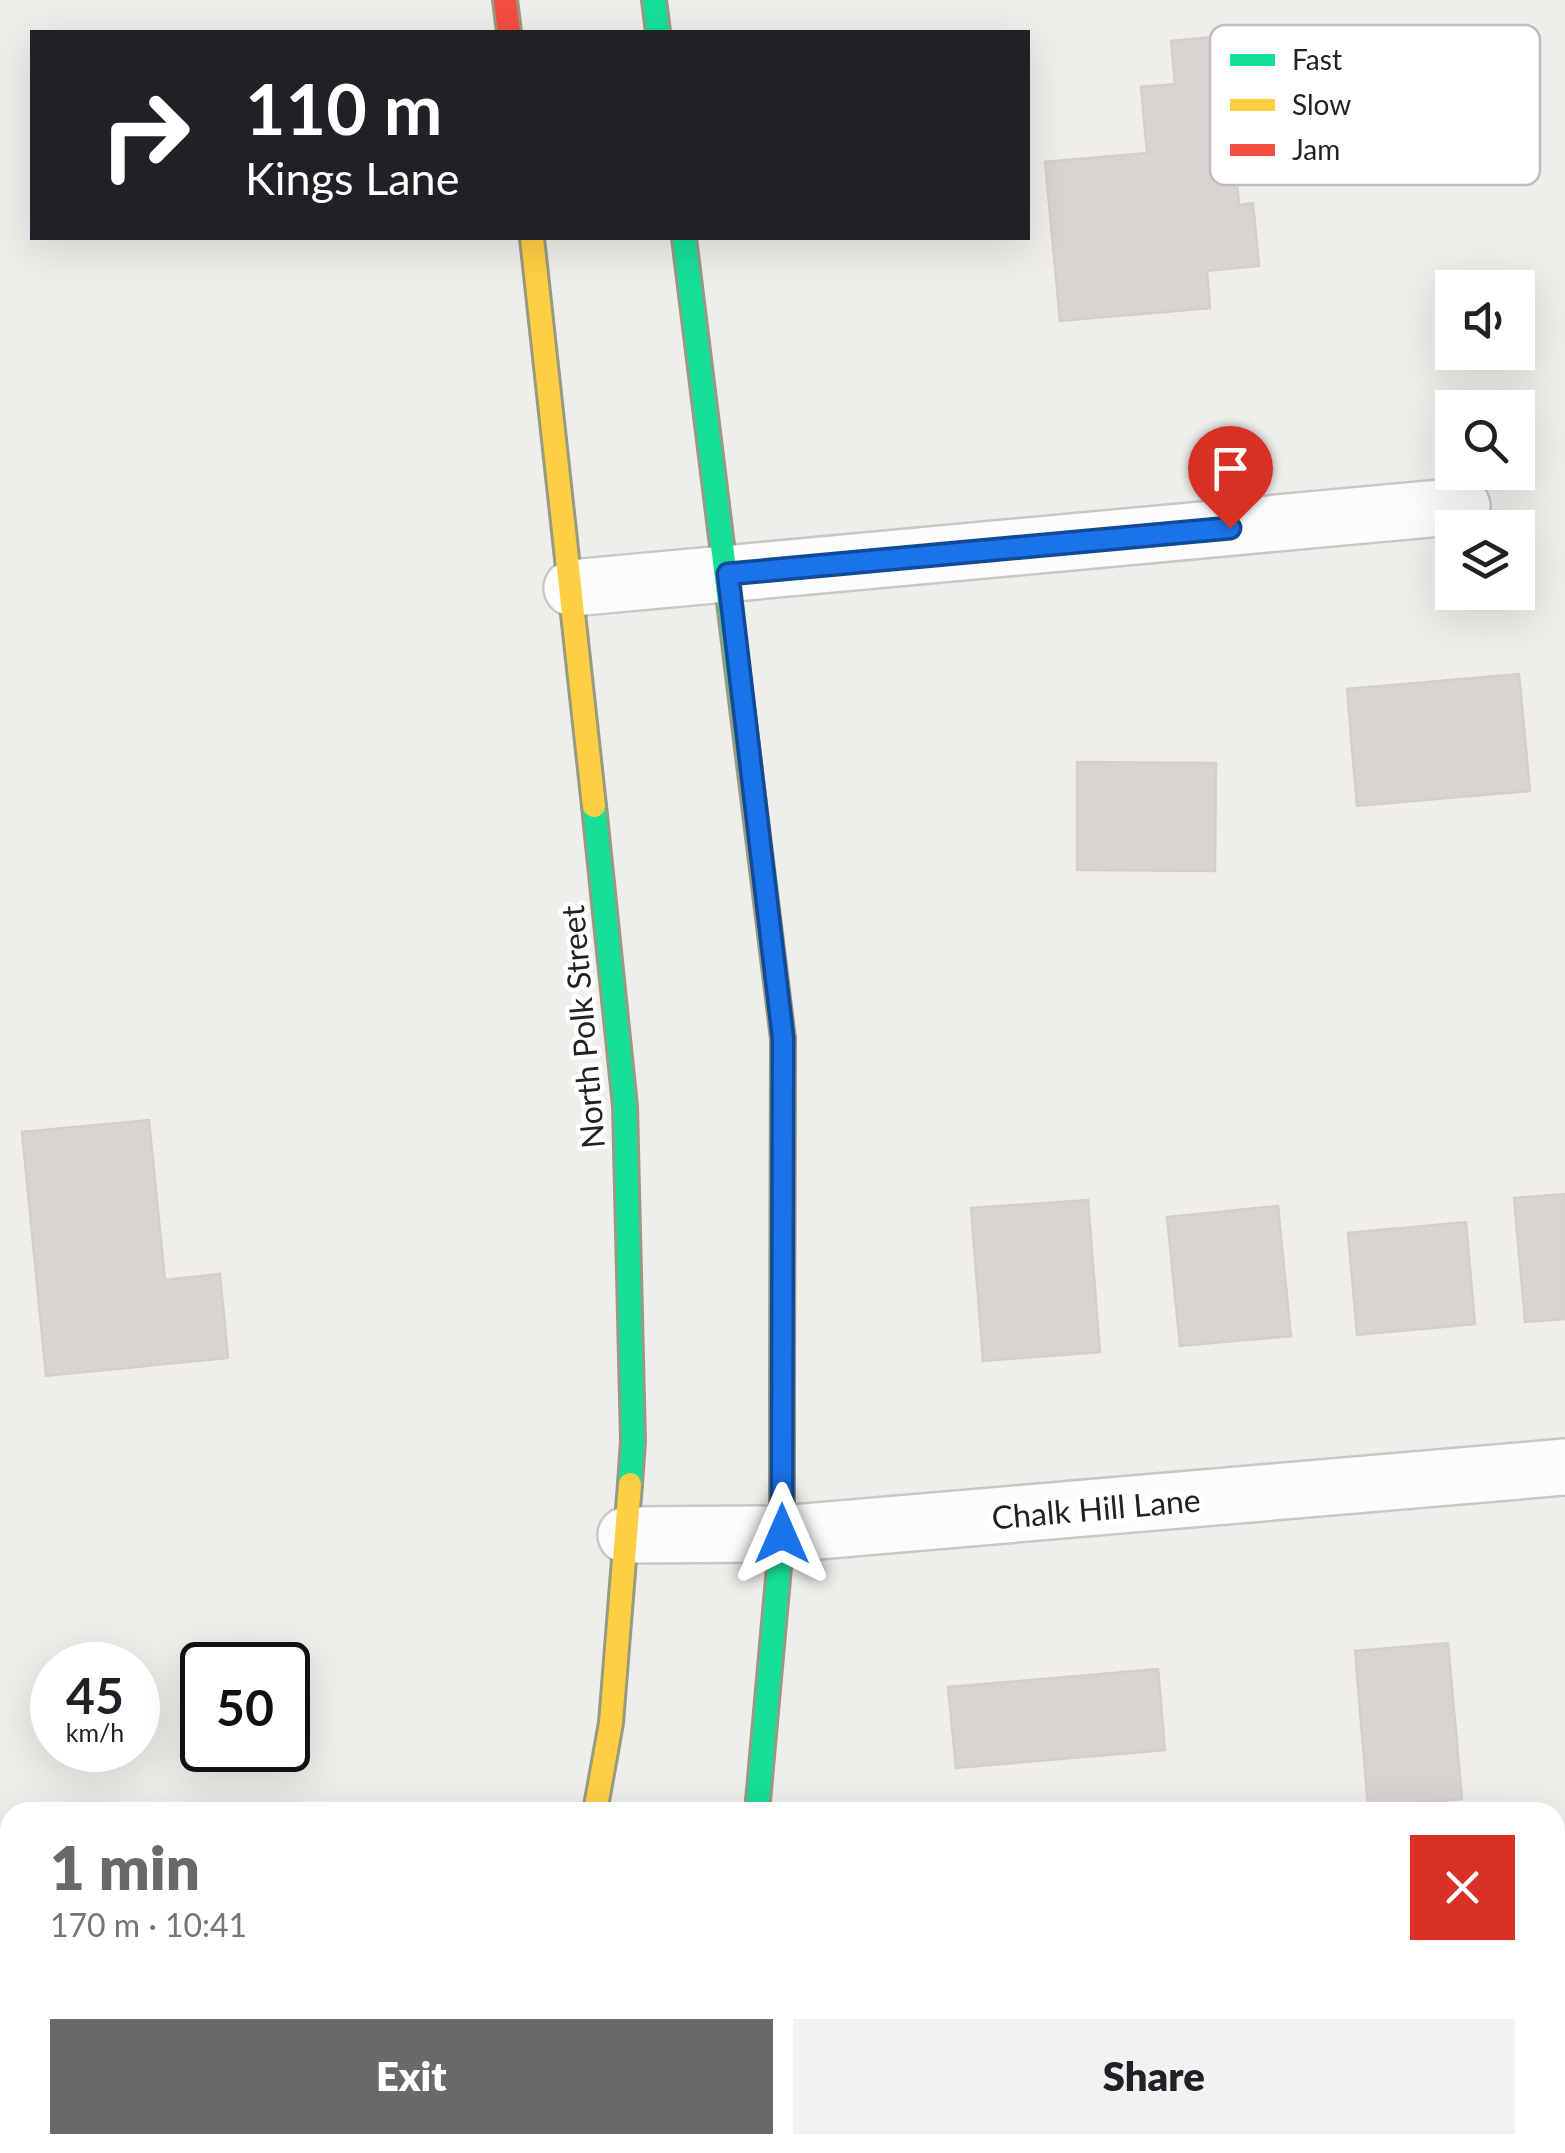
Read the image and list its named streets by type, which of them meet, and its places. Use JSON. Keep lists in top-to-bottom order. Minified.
{"streets":{"main road":["North Polk Street"],"street":["Chalk Hill Lane"]},"crossings":[["North Polk Street","Chalk Hill Lane"]],"legend":["Fast","Slow","Jam"],"page":{"turn":["110 m","Kings Lane"],"speed":"45 km/h","limit":"50","heading":["1 min","170 m · 10:41"],"buttons":["Exit","Share"]}}
